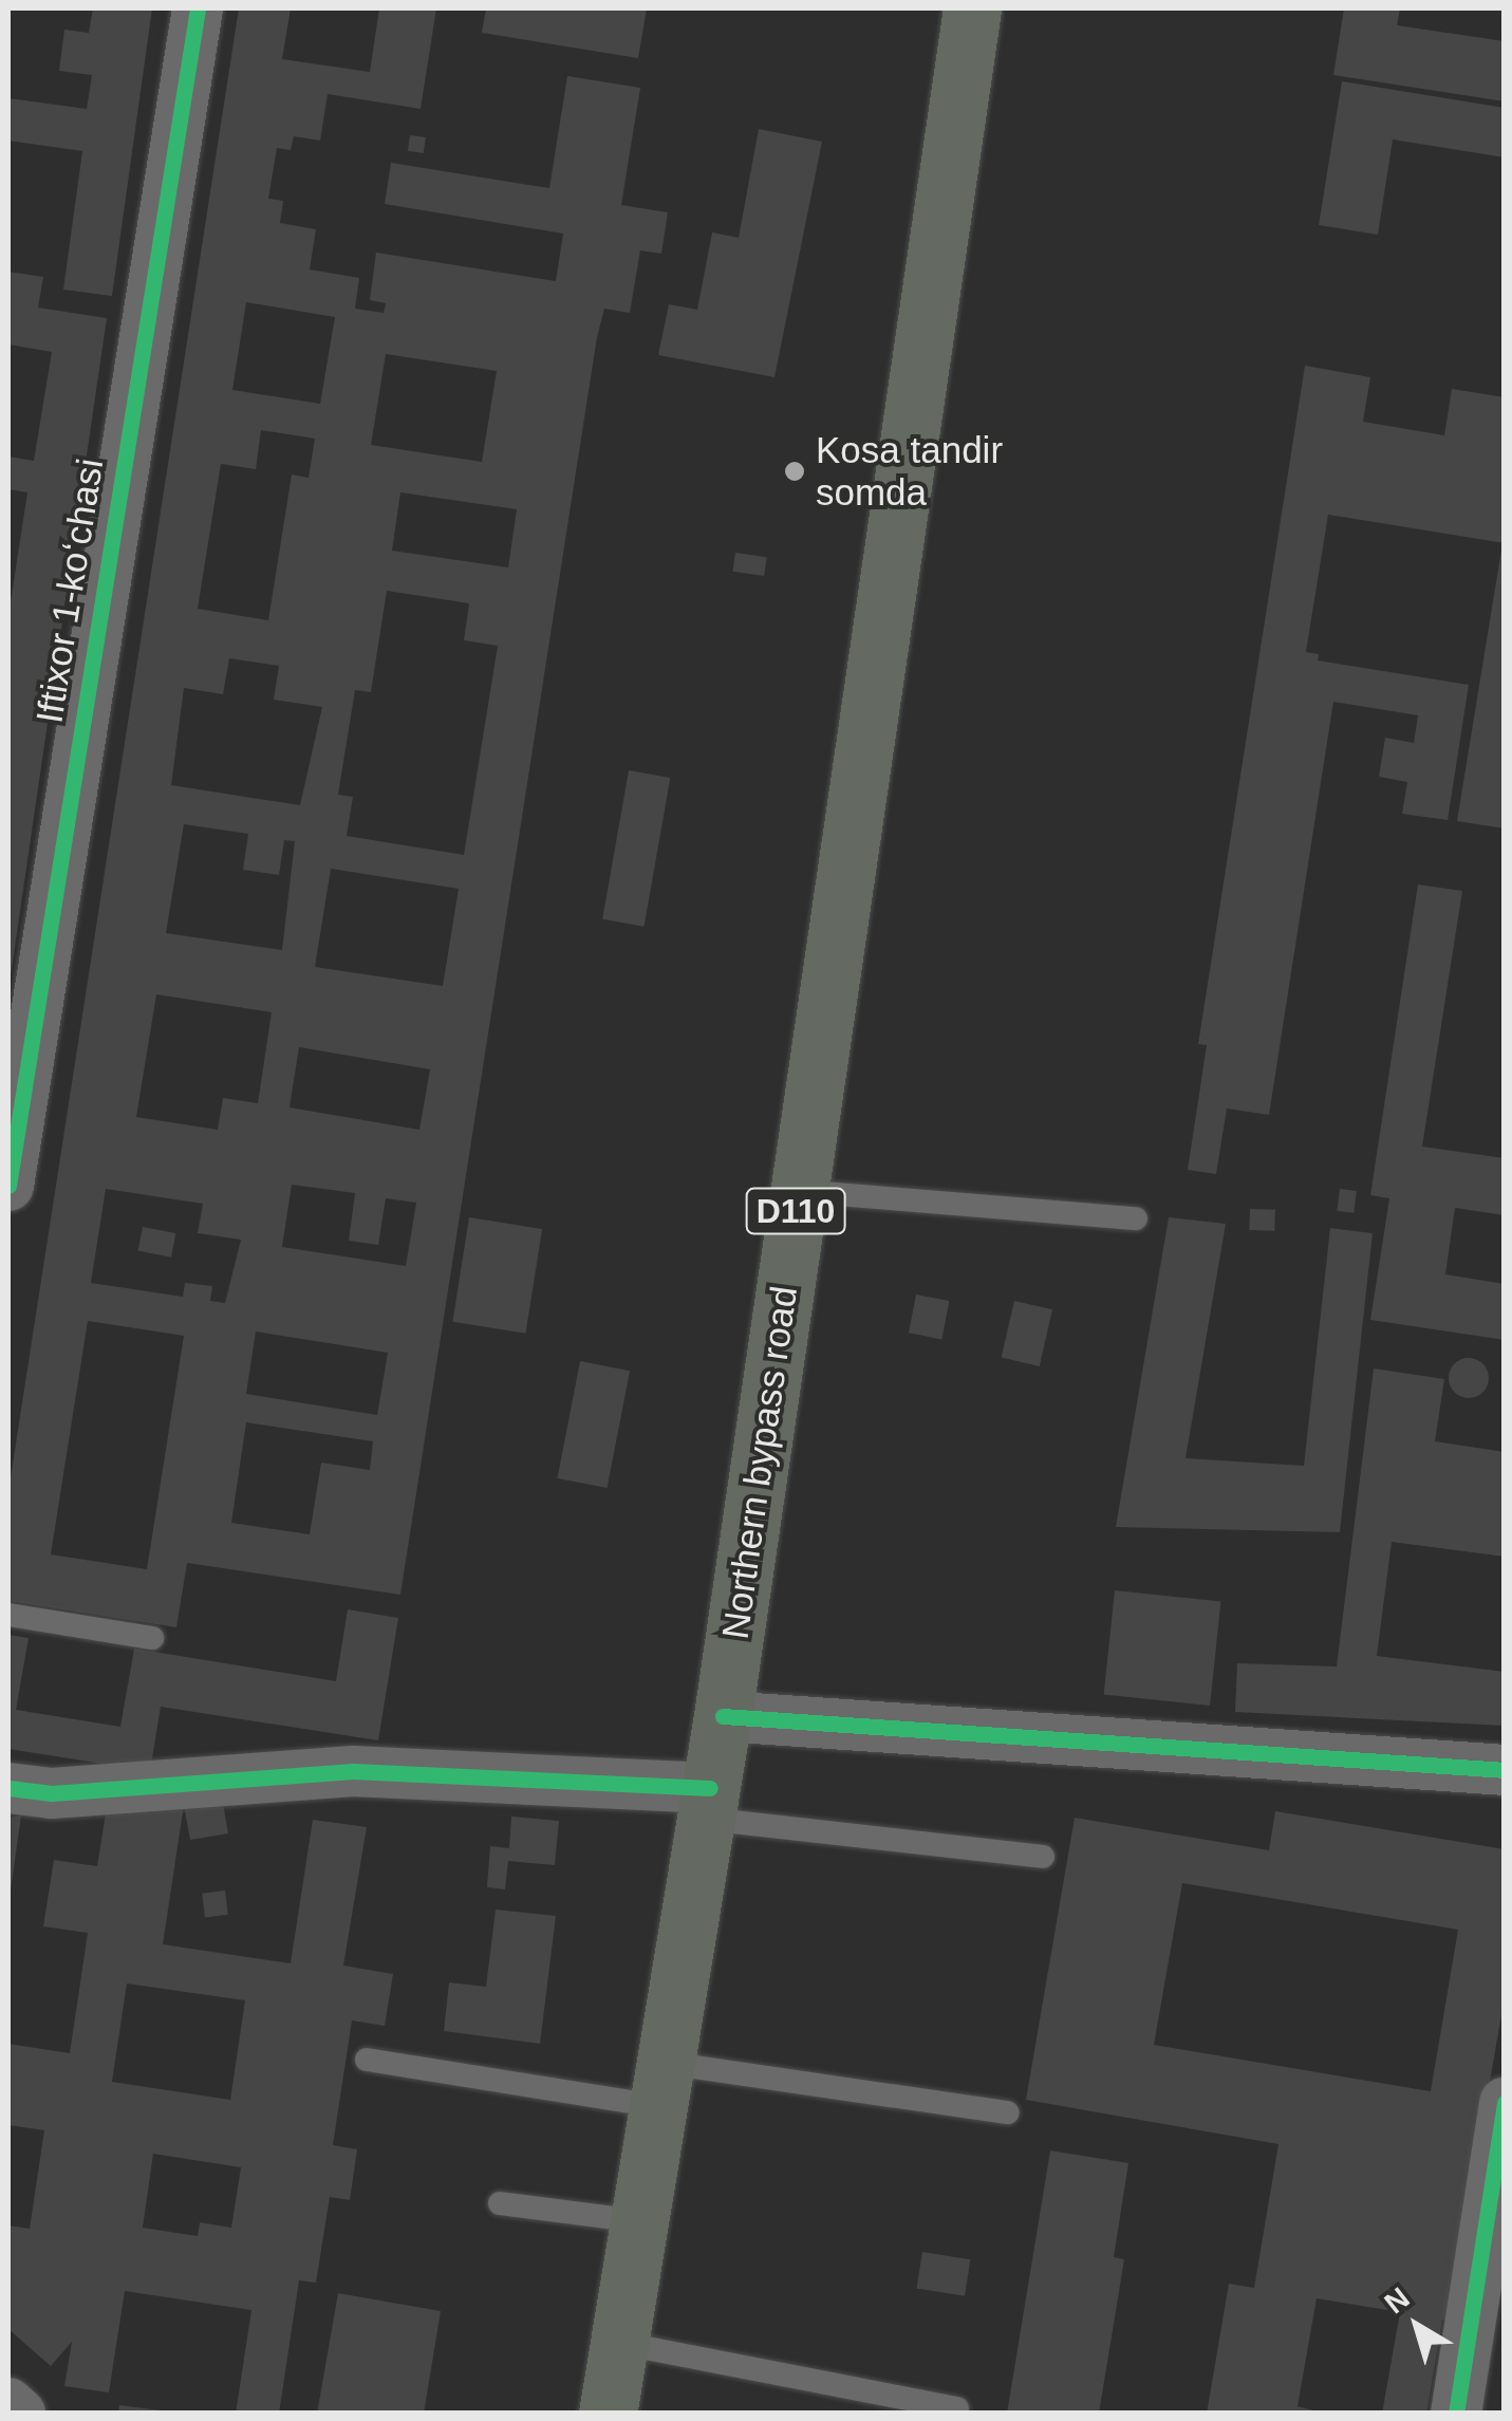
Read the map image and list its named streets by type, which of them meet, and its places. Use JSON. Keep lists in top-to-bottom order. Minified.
{"streets":{"main road":["D110","Northern bypass road"],"street":["Iftixor 1-koʻchasi"]},"places":["Kosa tandir somda"],"north":"top left"}
